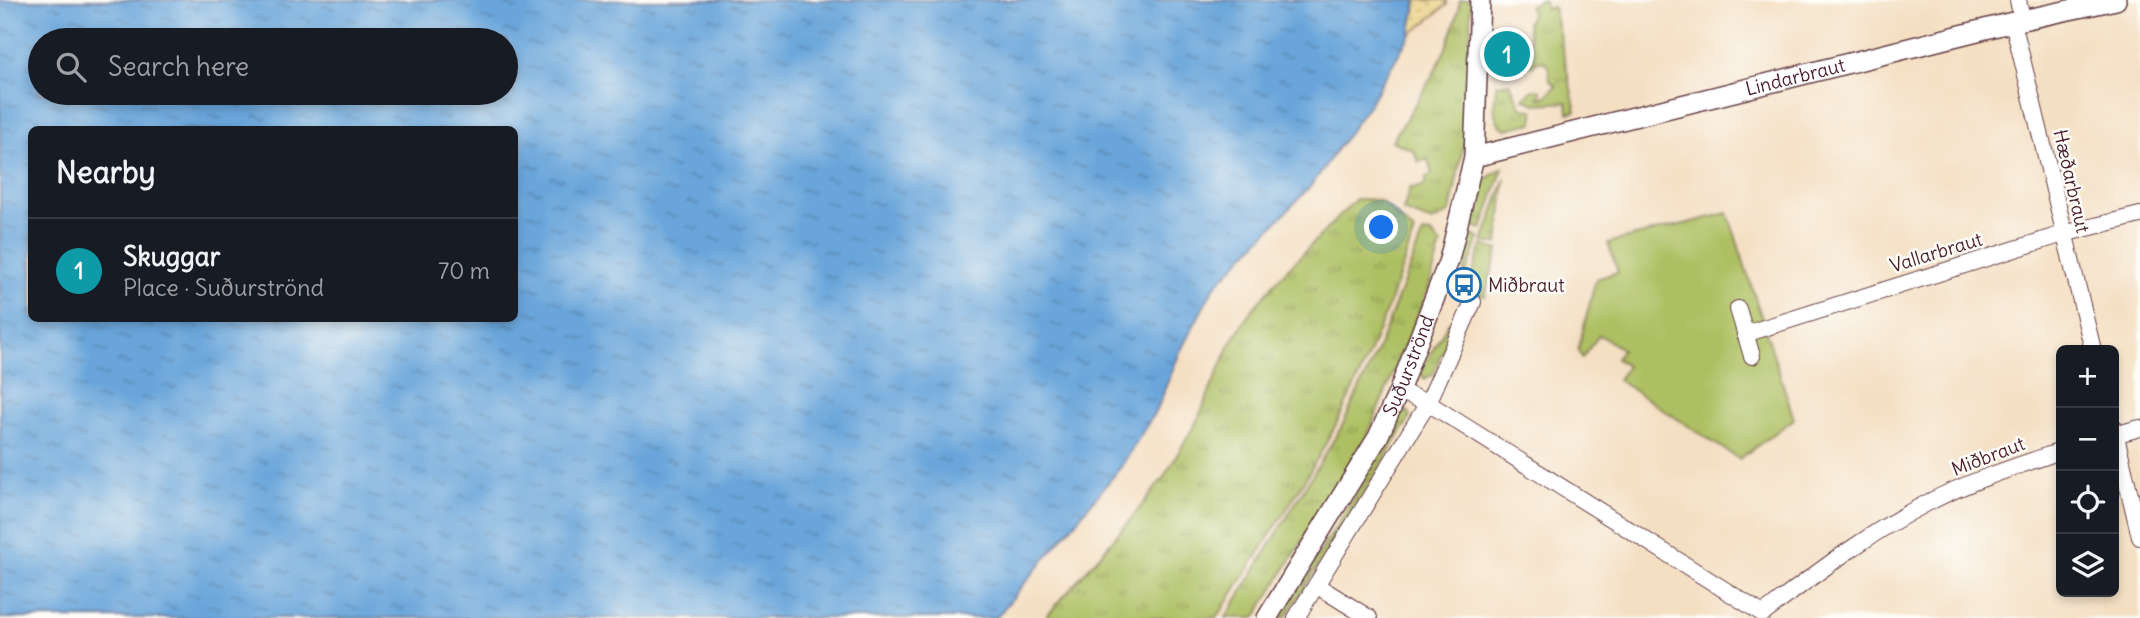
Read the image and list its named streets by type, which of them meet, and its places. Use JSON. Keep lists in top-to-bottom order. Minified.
{"streets":{"street":["Lindarbraut","Hæðarbraut","Vallarbraut","Suðurströnd","Miðbraut"]},"crossings":[["Lindarbraut","Hæðarbraut"],["Lindarbraut","Suðurströnd"],["Hæðarbraut","Vallarbraut"],["Suðurströnd","Miðbraut"]],"places":{"bus stop":["Miðbraut"]},"page":{"pins":"1","search":"Search here","heading":"Nearby","list":[{"mark":"1","name":"Skuggar","note":"Place · Suðurströnd","value":"70 m"}],"map_buttons":["+","−"]}}
